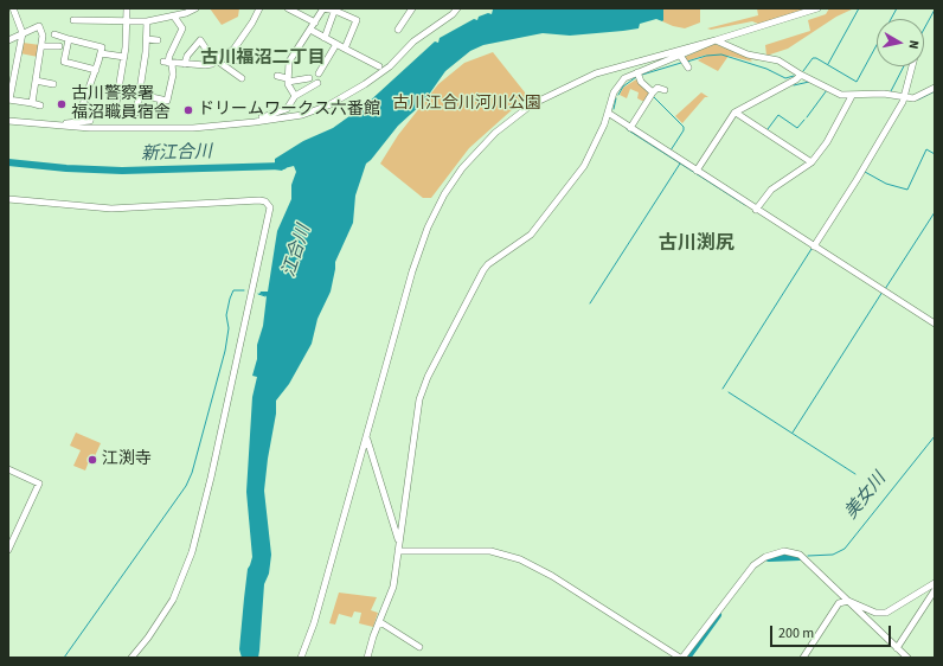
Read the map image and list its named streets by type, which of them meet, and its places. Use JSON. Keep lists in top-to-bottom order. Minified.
{"districts":["古川福沼二丁目","古川渕尻"],"water":["新江合川","江合川","美女川"],"parks":["古川江合川河川公園"],"places":["古川警察署 福沼職員宿舎","ドリームワークス六番館","江渕寺"],"scale_bar":"200 m","north":"right"}
